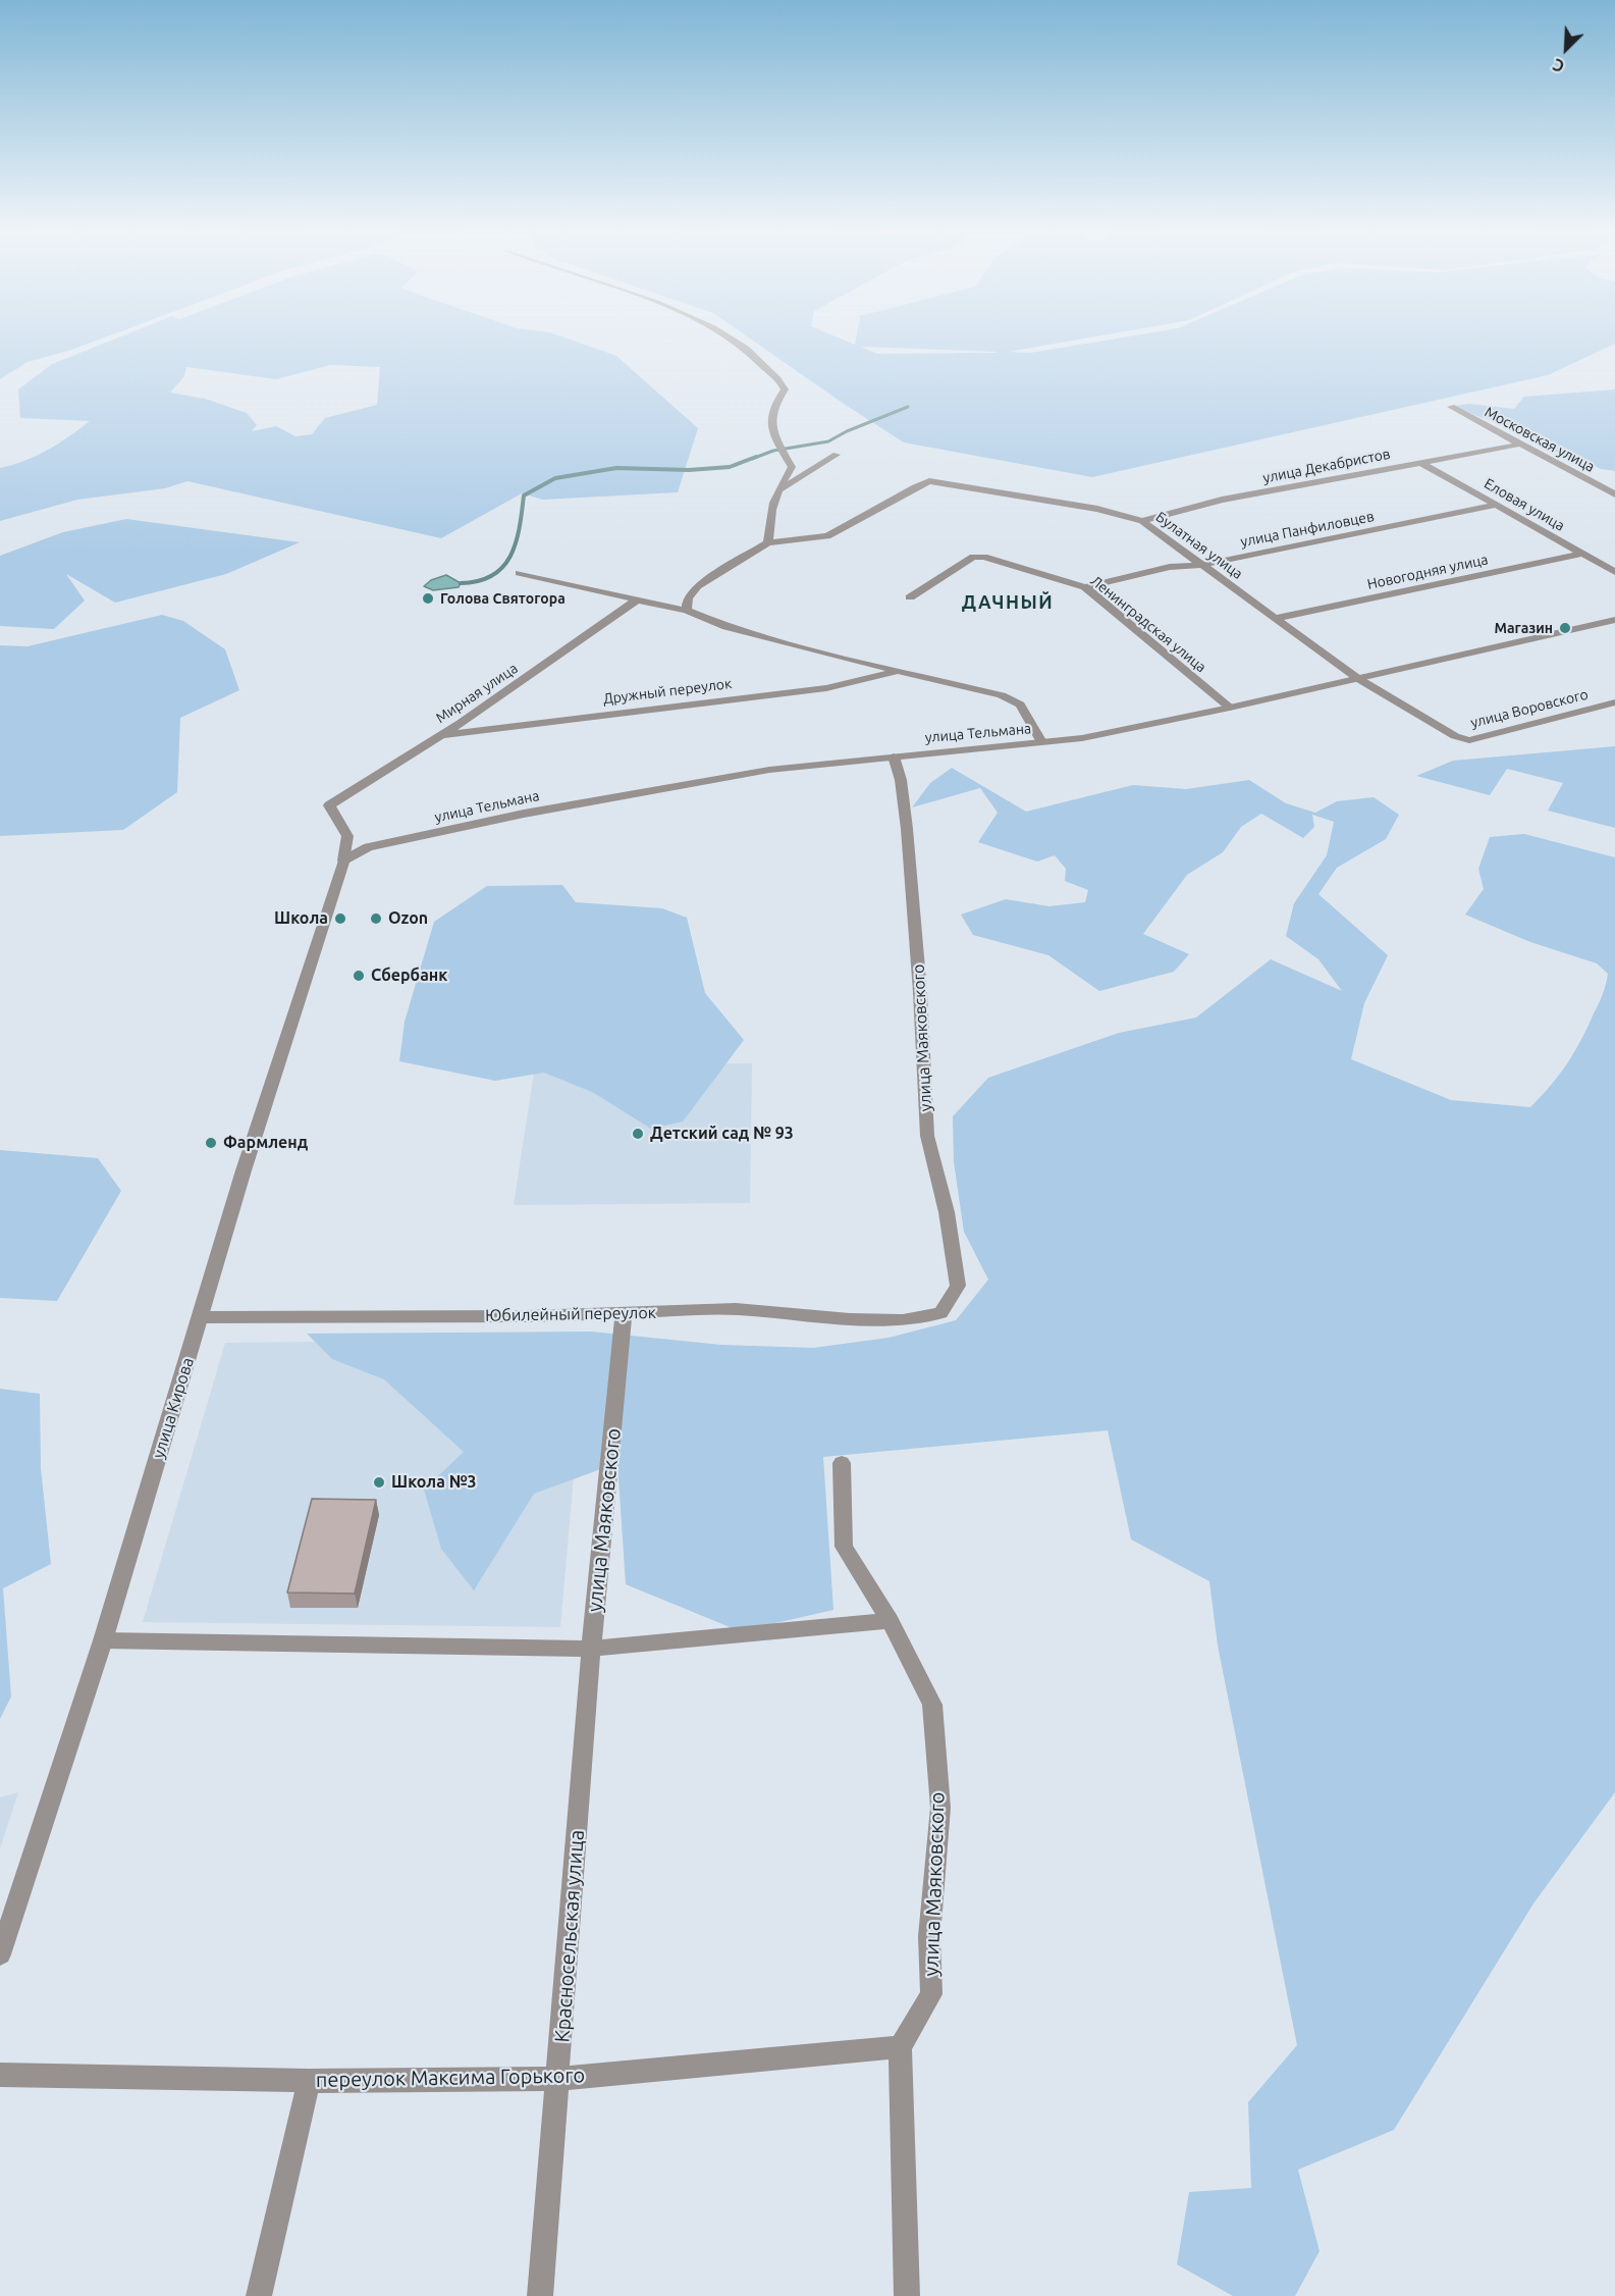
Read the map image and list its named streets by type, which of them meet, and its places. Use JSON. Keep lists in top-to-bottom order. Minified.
{"streets":{"street":["Московская улица","улица Декабристов","Еловая улица","улица Панфиловцев","Булатная улица","Новогодняя улица","Ленинградская улица","Дружный переулок","Мирная улица","улица Воровского","улица Тельмана","улица Маяковского","Юбилейный переулок","улица Кирова","Красносельская улица","переулок Максима Горького"]},"crossings":[["Московская улица","улица Декабристов"],["улица Декабристов","Еловая улица"],["улица Декабристов","Булатная улица"],["Еловая улица","улица Панфиловцев"],["Еловая улица","Новогодняя улица"],["улица Панфиловцев","Булатная улица"],["улица Панфиловцев","Ленинградская улица"],["Булатная улица","Новогодняя улица"],["Булатная улица","улица Воровского"],["Булатная улица","улица Тельмана"],["Ленинградская улица","улица Тельмана"],["Дружный переулок","Мирная улица"],["Мирная улица","улица Кирова"],["улица Воровского","улица Тельмана"],["улица Тельмана","улица Маяковского"],["улица Тельмана","улица Кирова"],["улица Маяковского","Юбилейный переулок"],["улица Маяковского","Красносельская улица"],["улица Маяковского","переулок Максима Горького"],["Юбилейный переулок","улица Кирова"],["Красносельская улица","переулок Максима Горького"]],"districts":["ДАЧНЫЙ"],"places":["Голова Святогора","Магазин","Школа","Ozon","Сбербанк","Детский сад № 93","Фармленд","Школа №3"],"north":"bottom left"}
